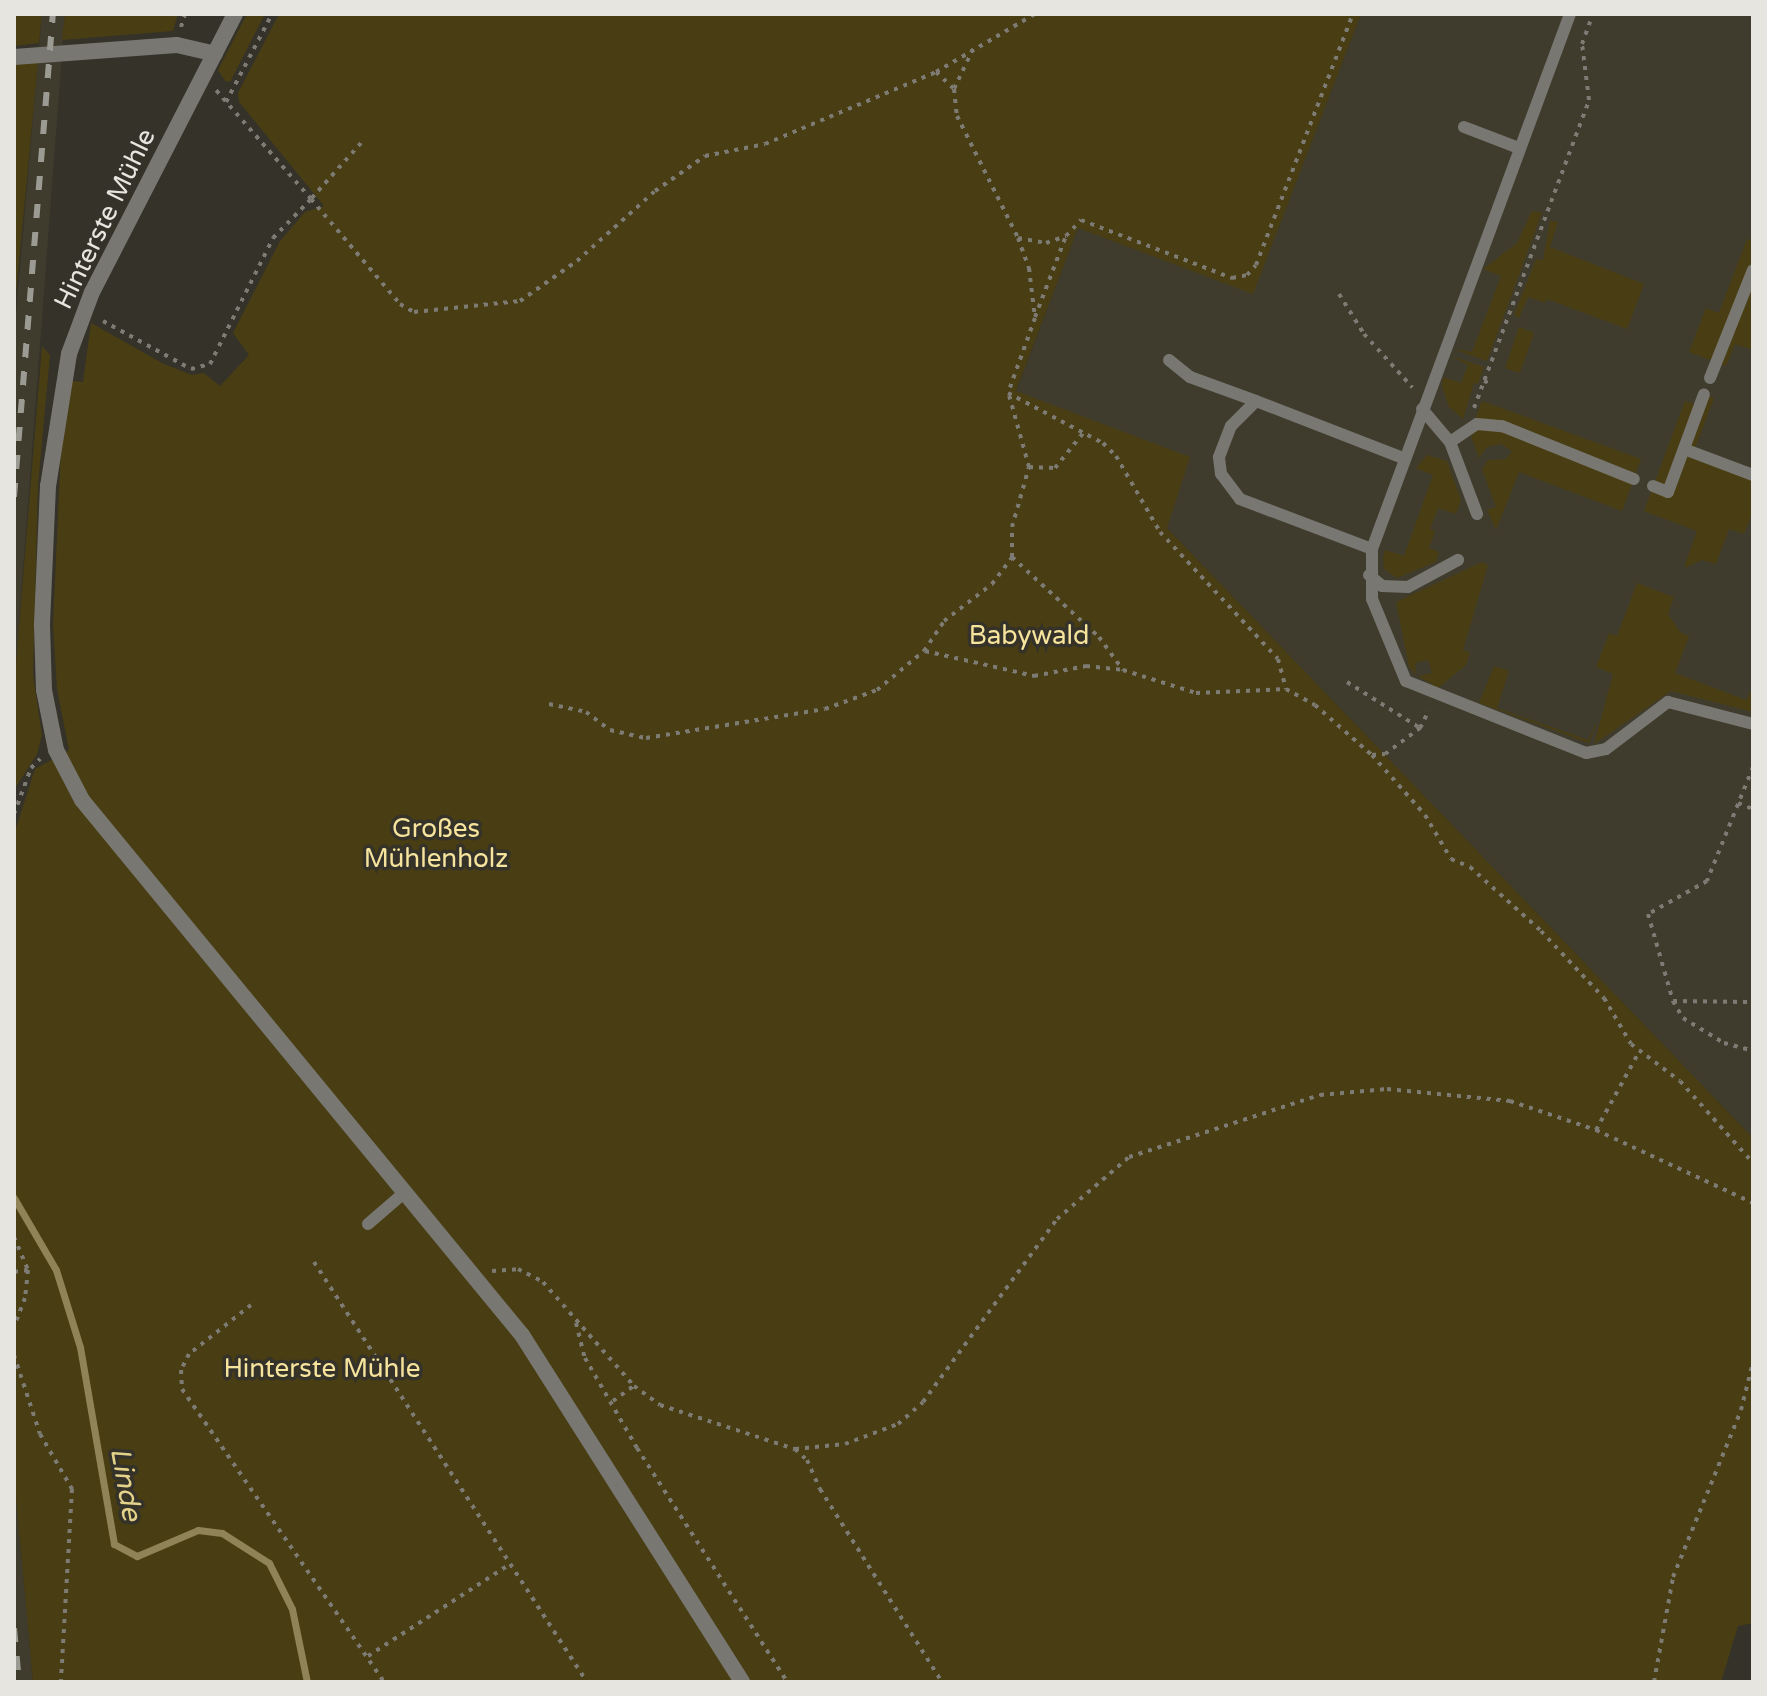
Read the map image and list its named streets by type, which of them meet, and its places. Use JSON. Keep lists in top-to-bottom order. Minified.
{"streets":{"street":["Hinterste Mühle"]},"water":["Linde"],"parks":["Babywald","Großes Mühlenholz","Hinterste Mühle"]}
